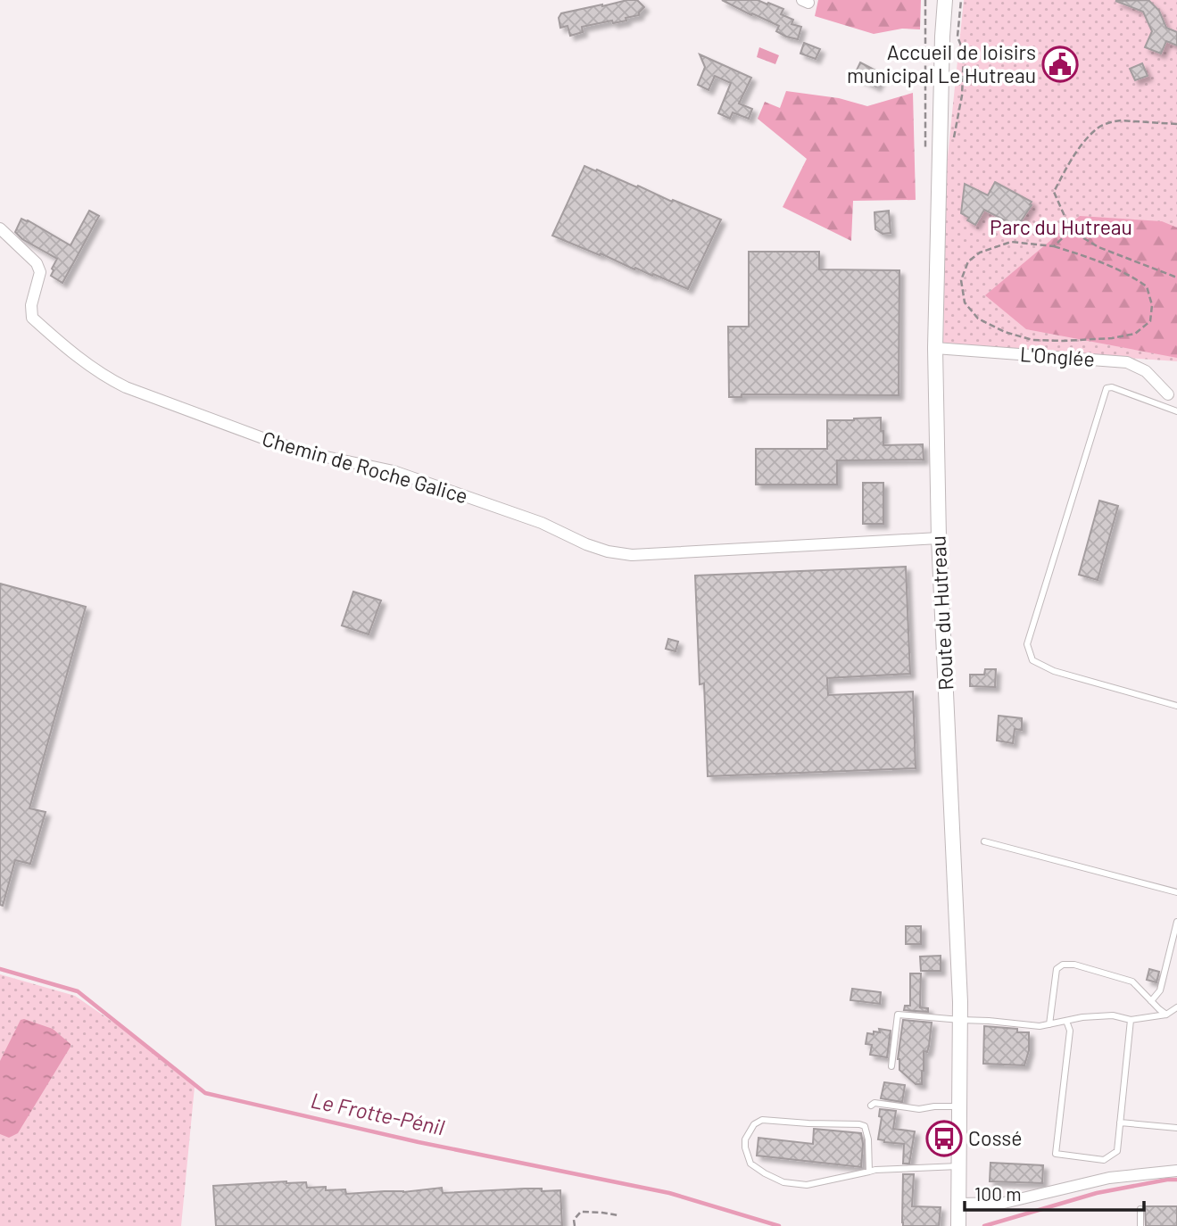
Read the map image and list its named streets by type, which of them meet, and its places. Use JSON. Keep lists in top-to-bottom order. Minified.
{"streets":{"street":["L'Onglée","Chemin de Roche Galice","Route du Hutreau"]},"crossings":[["L'Onglée","Route du Hutreau"],["Chemin de Roche Galice","Route du Hutreau"]],"water":["Le Frotte-Pénil"],"parks":["Parc du Hutreau"],"places":{"public building":["Accueil de loisirs municipal Le Hutreau"],"bus stop":["Cossé"]},"scale_bar":"100 m"}
